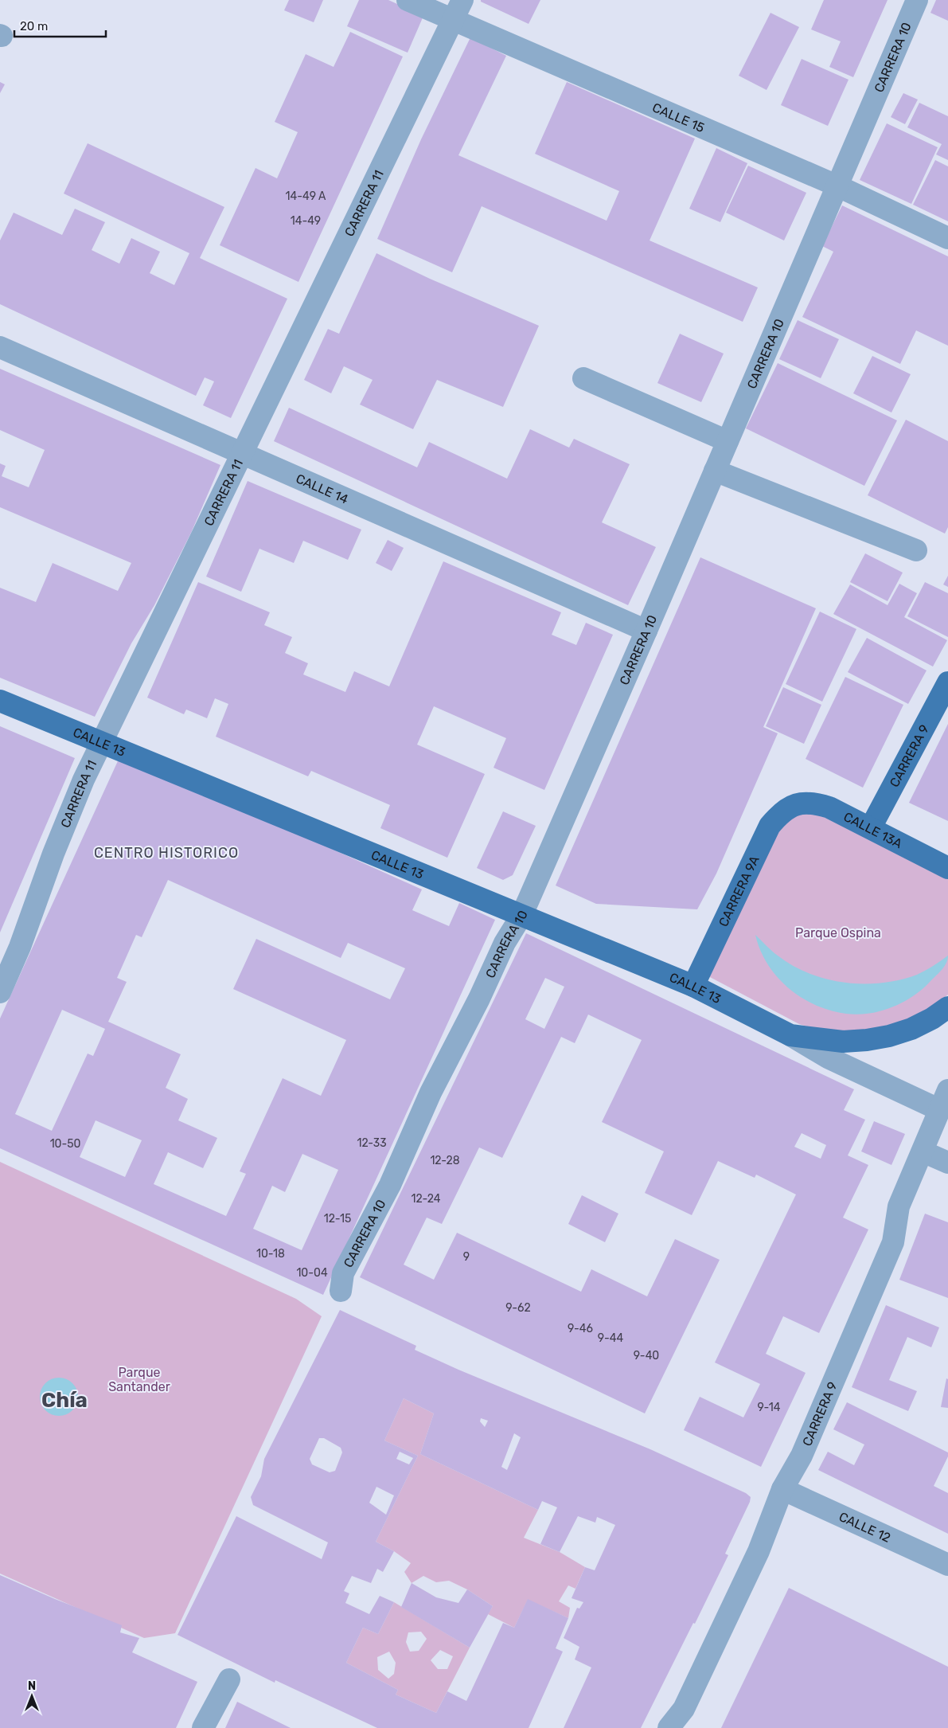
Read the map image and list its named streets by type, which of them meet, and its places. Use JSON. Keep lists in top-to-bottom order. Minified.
{"streets":{"main road":["CALLE 13","CARRERA 9","CALLE 13A","CARRERA 9A"],"street":["CARRERA 10","CALLE 15","CARRERA 11","CALLE 14","CALLE 12"]},"crossings":[["CARRERA 10","CALLE 15"],["CARRERA 10","CALLE 14"],["CARRERA 10","CALLE 13"],["CALLE 15","CARRERA 11"],["CARRERA 11","CALLE 14"],["CARRERA 11","CALLE 13"],["CALLE 13","CARRERA 9"],["CALLE 13","CARRERA 9A"],["CARRERA 9","CALLE 13A"],["CARRERA 9","CALLE 12"],["CALLE 13A","CARRERA 9A"]],"districts":["CENTRO HISTORICO","Chía"],"parks":["Parque Ospina","Parque Santander"],"house_numbers":["14-49 A","14-49","12-33","10-50","12-28","12-24","12-15","10-18","9","10-04","9-62","9-46","9-44","9-40","9-14"],"scale_bar":"20 m","north":"top"}
